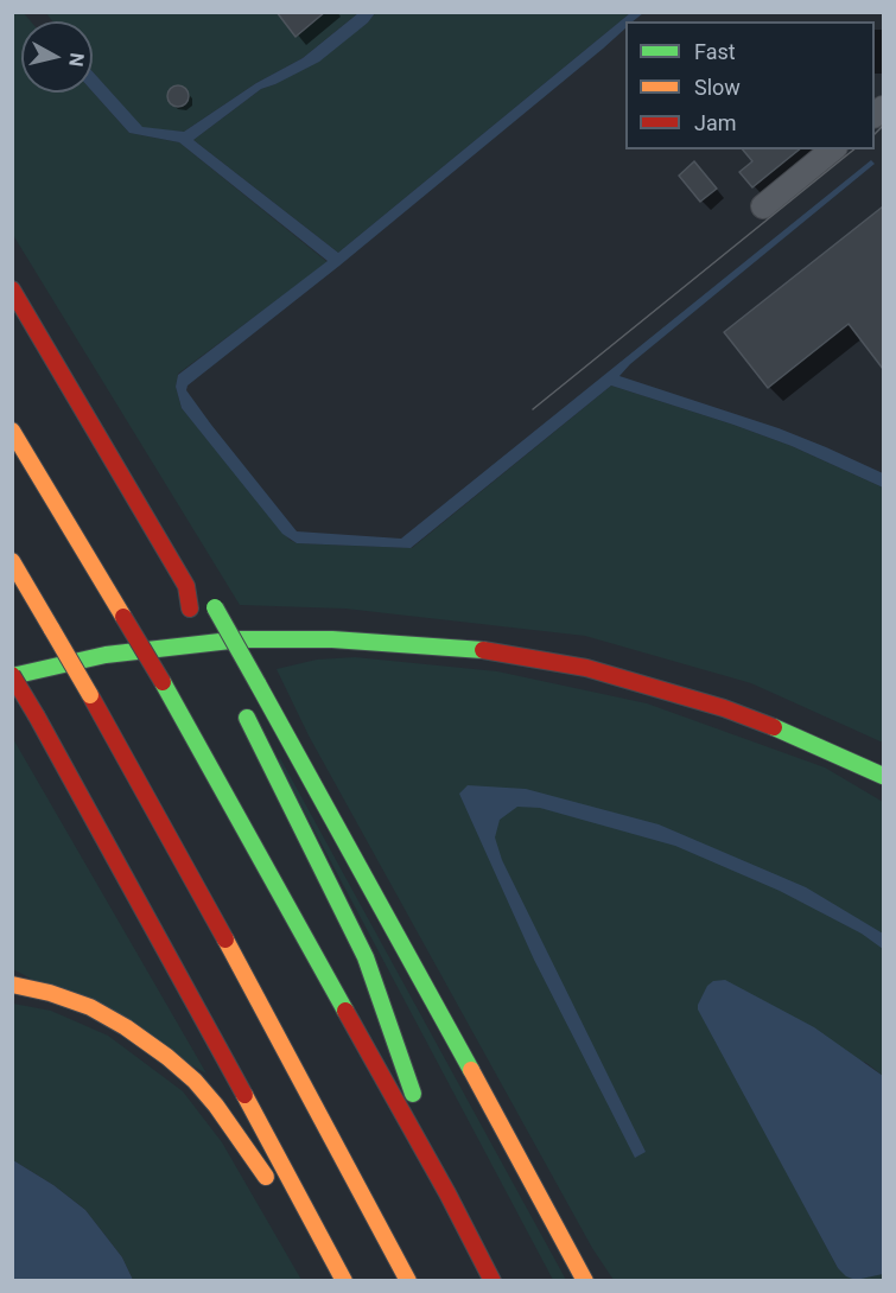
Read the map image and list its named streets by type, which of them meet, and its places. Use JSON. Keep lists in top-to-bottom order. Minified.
{"legend":["Fast","Slow","Jam"],"north":"right"}
